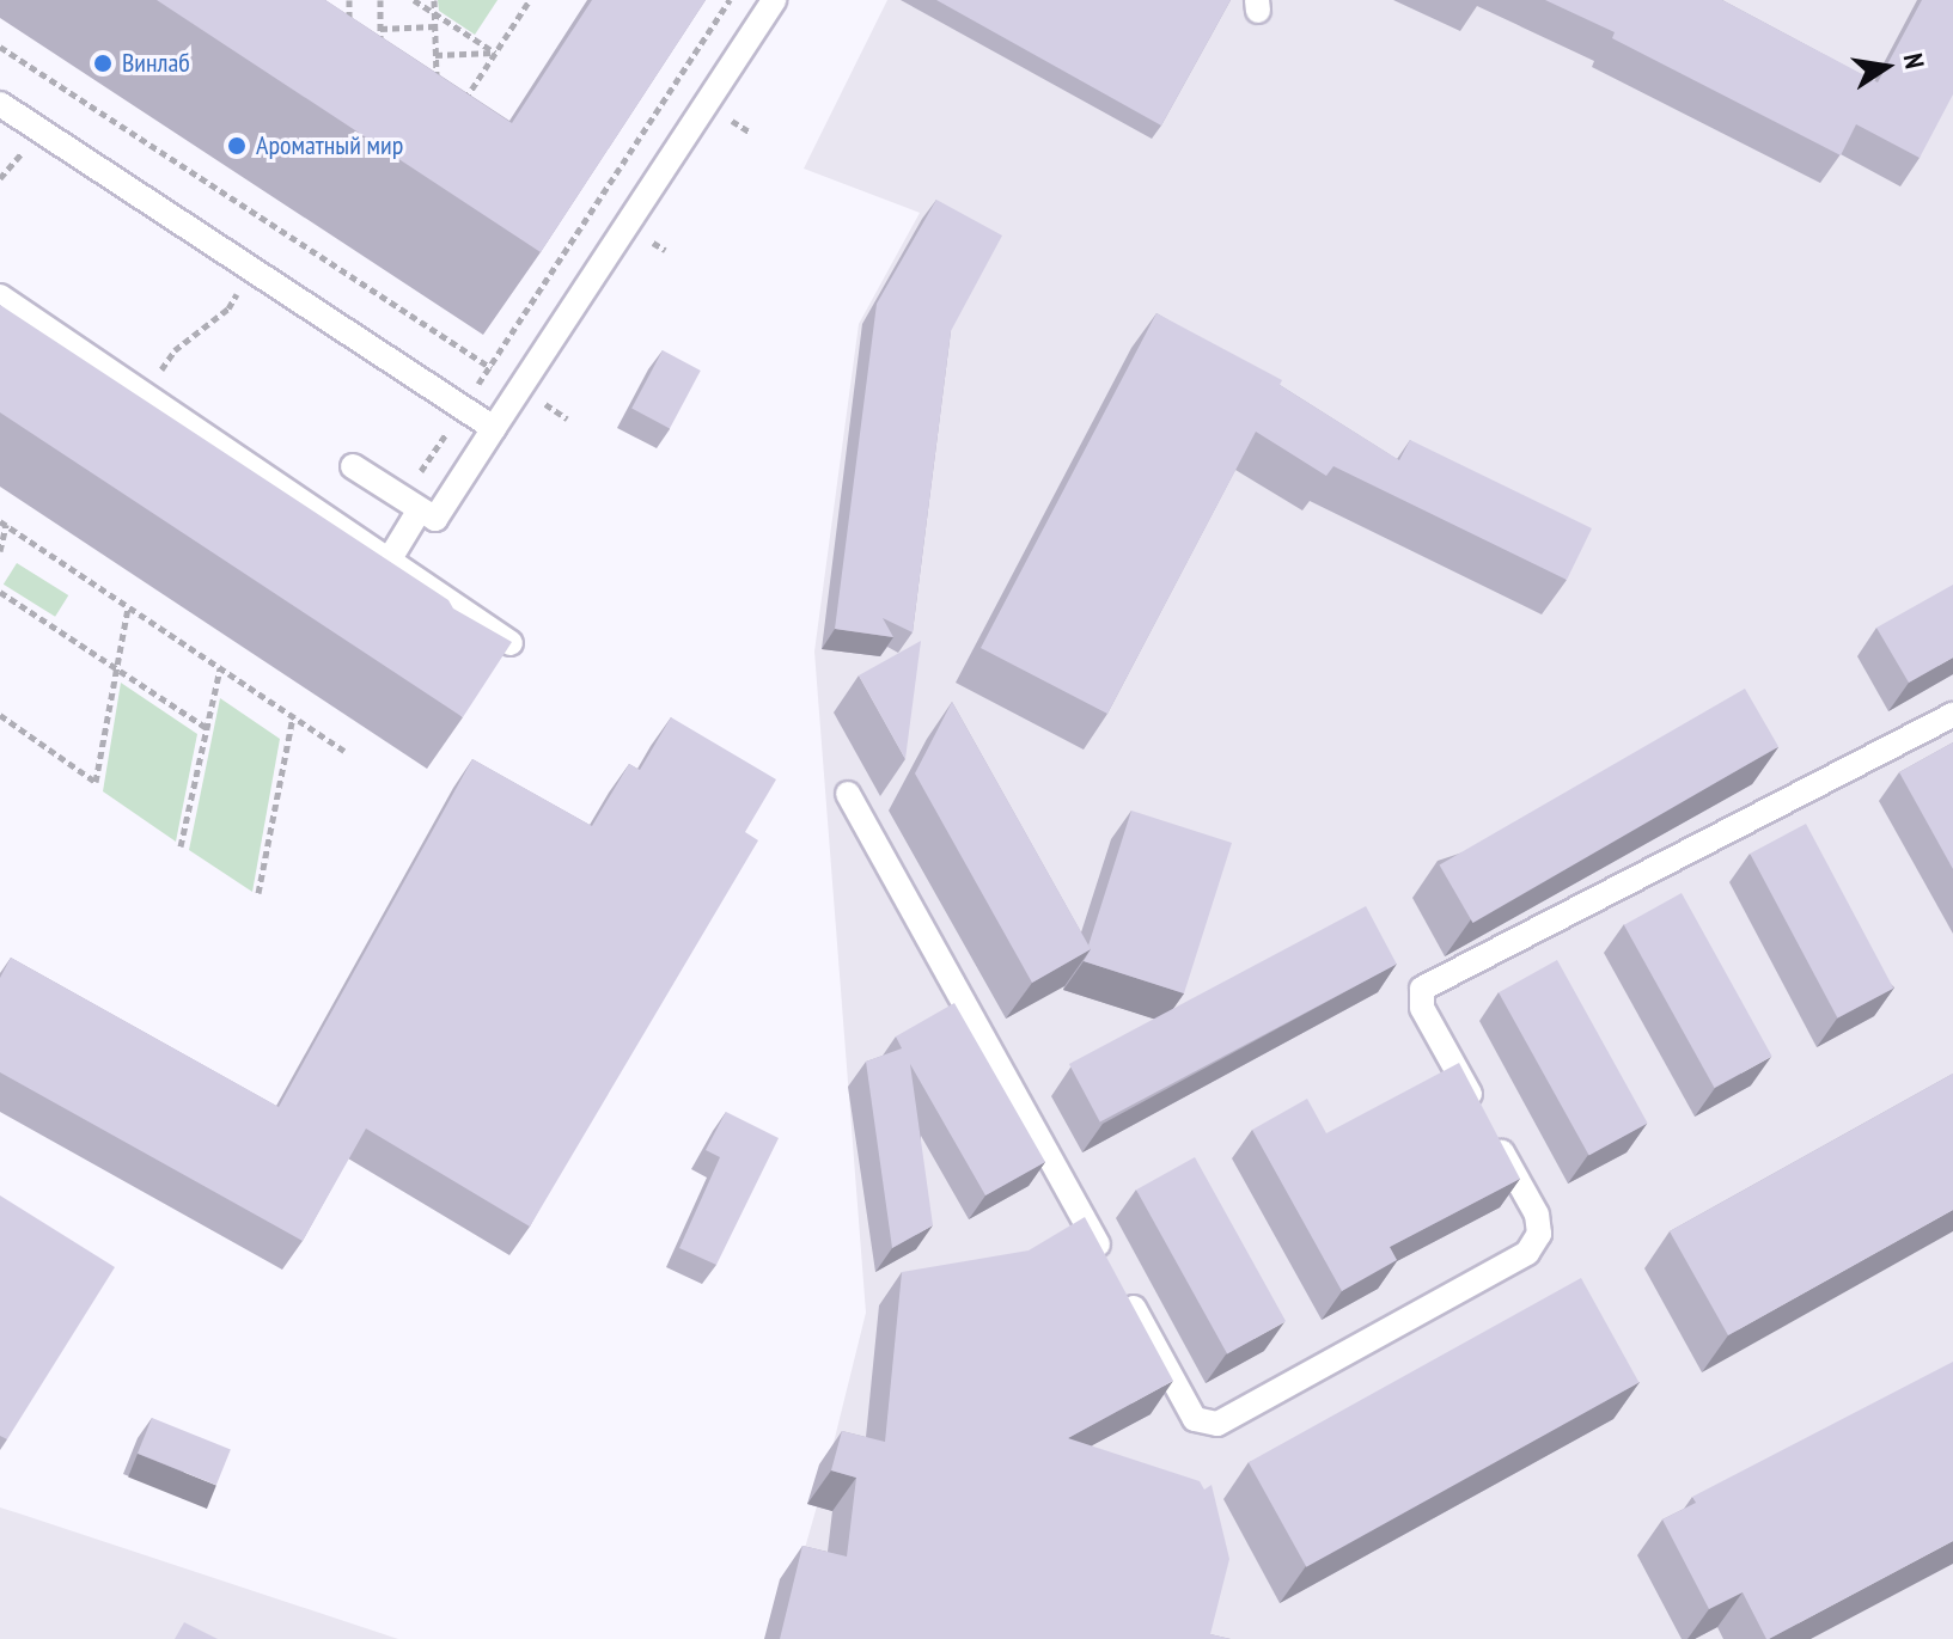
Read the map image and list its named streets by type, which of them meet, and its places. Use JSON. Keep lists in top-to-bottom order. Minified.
{"places":["Винлаб","Ароматный мир"],"north":"right"}
